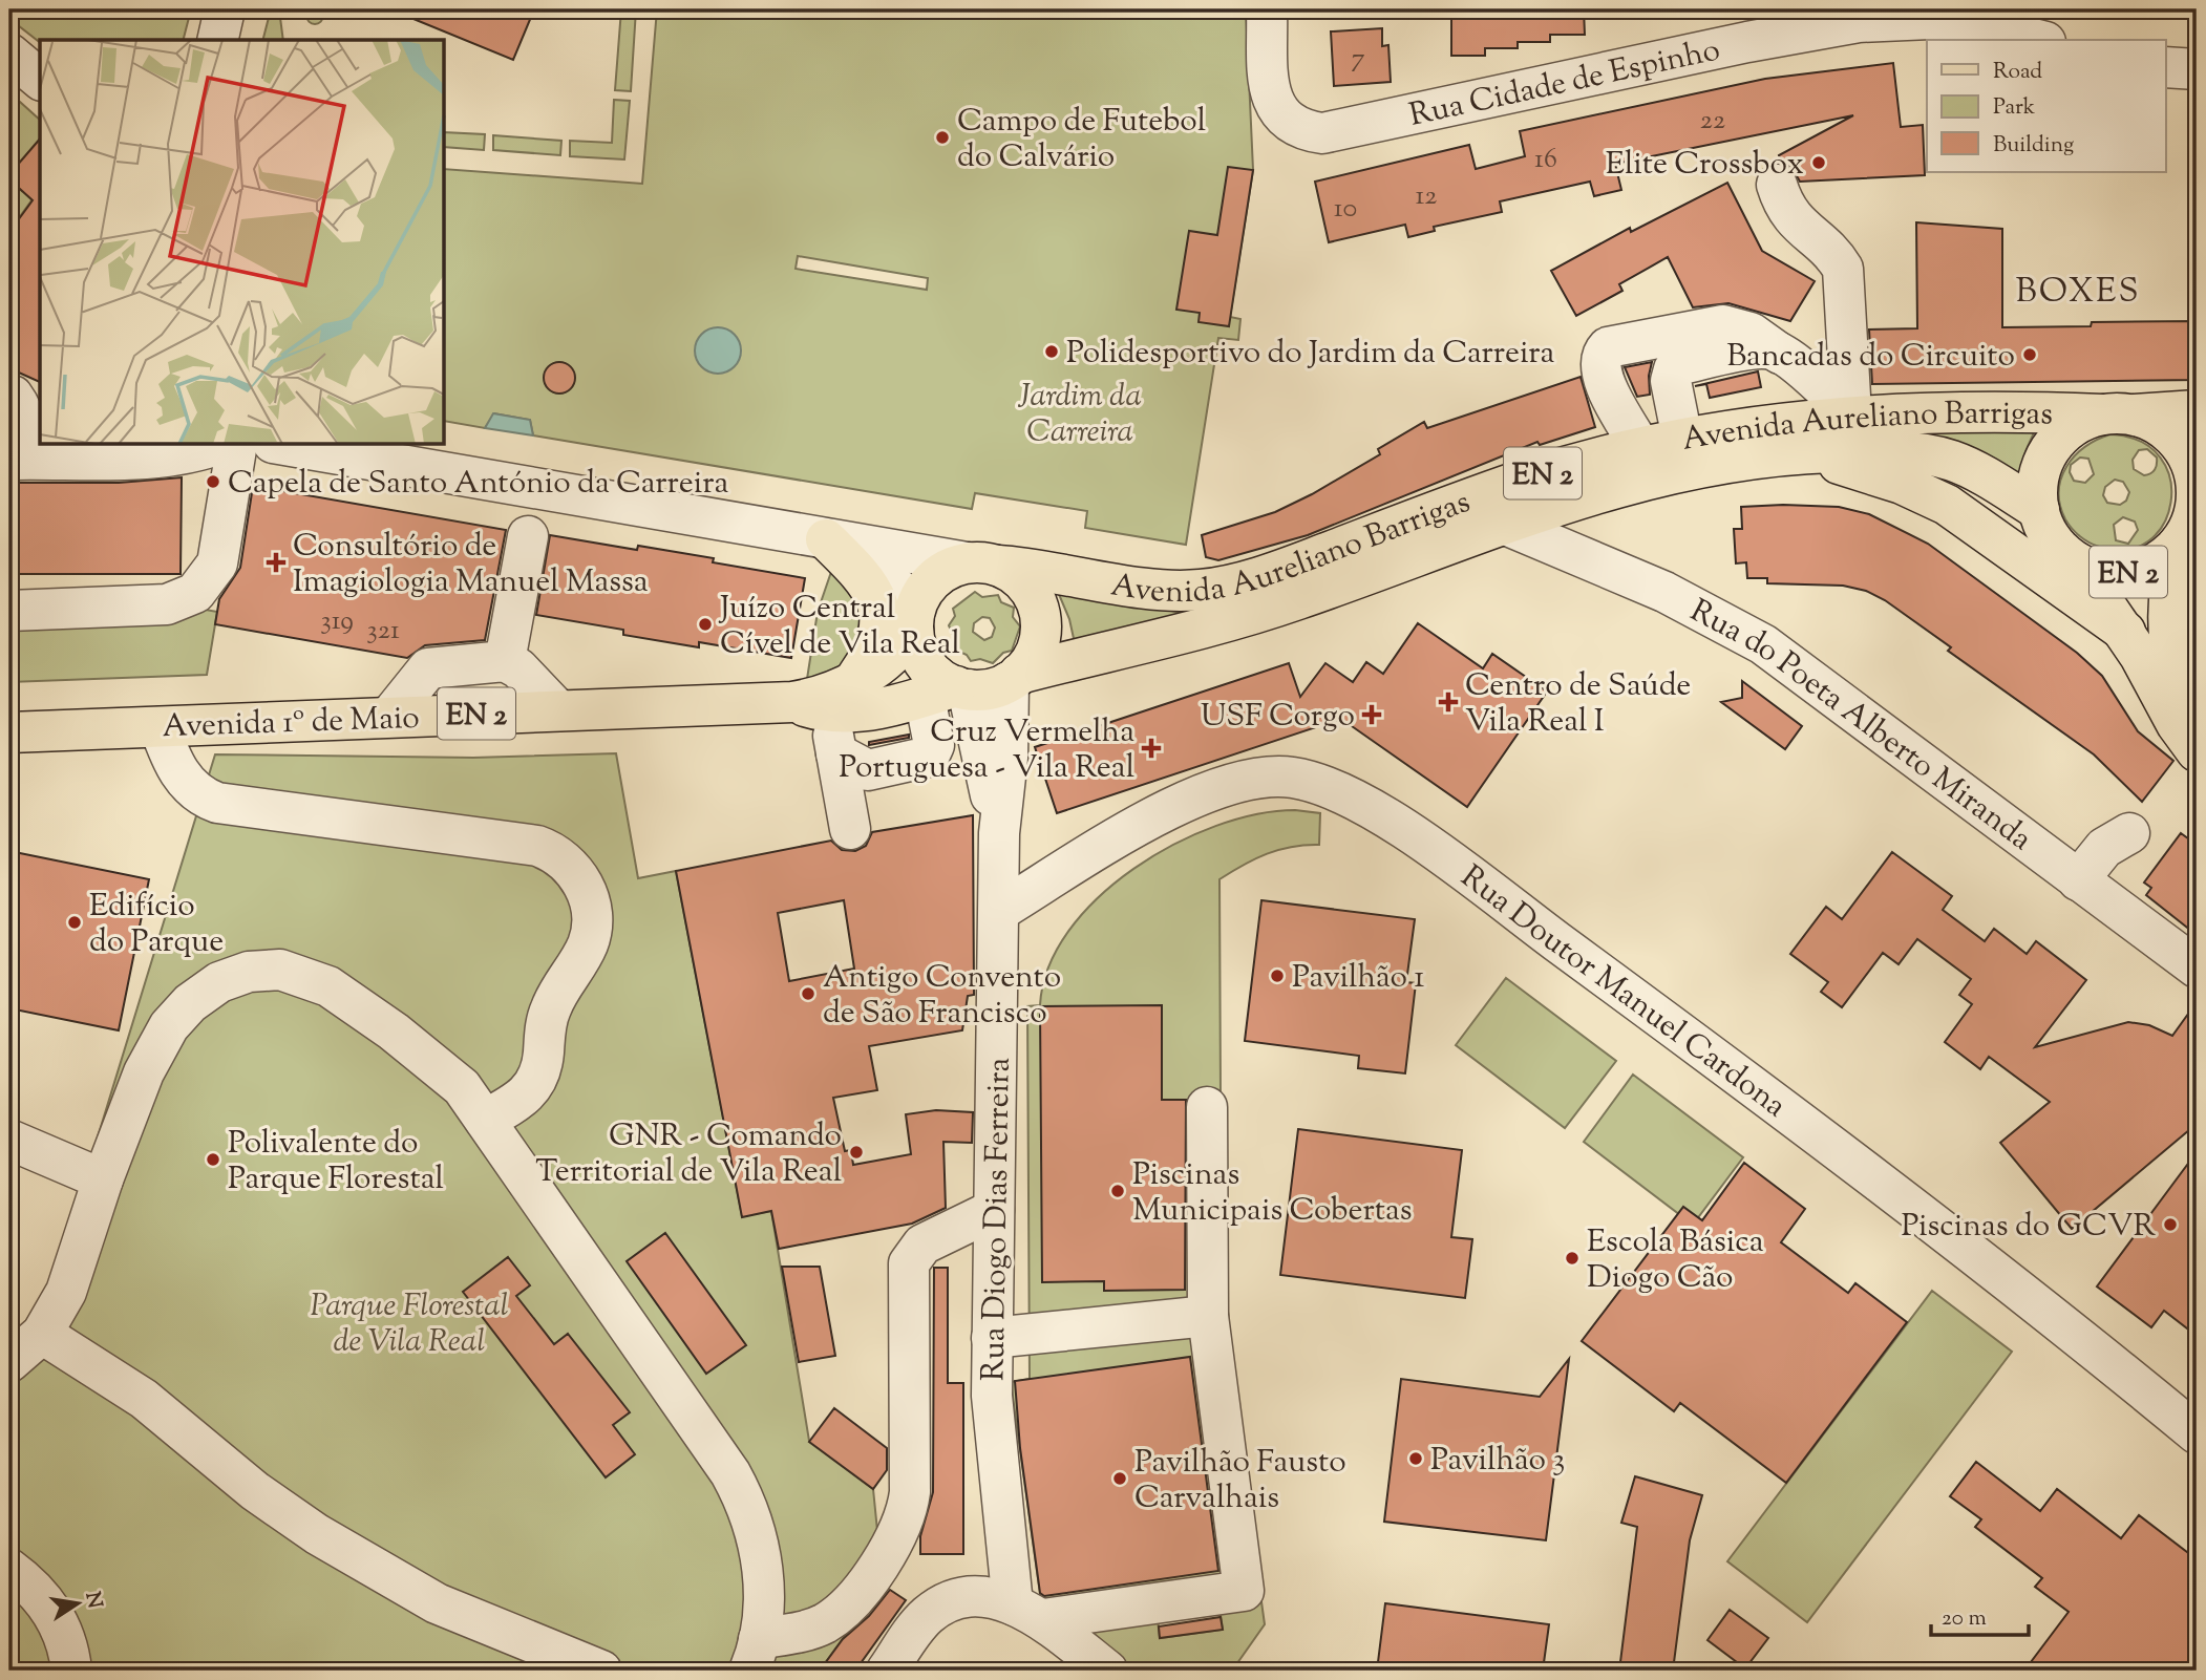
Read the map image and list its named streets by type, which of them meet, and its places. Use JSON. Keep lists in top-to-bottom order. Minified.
{"streets":{"main road":["Avenida Aureliano Barrigas","EN 2","Avenida 1º de Maio"],"street":["Rua Cidade de Espinho","Rua do Poeta Alberto Miranda","Rua Doutor Manuel Cardona","Rua Diogo Dias Ferreira"]},"crossings":[["Avenida Aureliano Barrigas","EN 2"],["Avenida Aureliano Barrigas","Avenida 1º de Maio"],["Avenida Aureliano Barrigas","Rua do Poeta Alberto Miranda"],["EN 2","Avenida 1º de Maio"],["Rua Doutor Manuel Cardona","Rua Diogo Dias Ferreira"]],"districts":["BOXES"],"parks":["Jardim da Carreira","Parque Florestal de Vila Real"],"places":{"other":["Campo de Futebol do Calvário","Elite Crossbox","Polidesportivo do Jardim da Carreira","Bancadas do Circuito","Capela de Santo António da Carreira","Juízo Central Cível de Vila Real","Edifício do Parque","Pavilhão 1","Antigo Convento de São Francisco","GNR - Comando Territorial de Vila Real","Polivalente do Parque Florestal","Piscinas Municipais Cobertas","Piscinas do GCVR","Escola Básica Diogo Cão","Pavilhão 3","Pavilhão Fausto Carvalhais"],"health":["Consultório de Imagiologia Manuel Massa","Centro de Saúde Vila Real I","USF Corgo","Cruz Vermelha Portuguesa - Vila Real"]},"house_numbers":["7","22","16","12","10","319","321"],"legend":["Road","Park","Building"],"scale_bar":"20 m","north":"right"}
